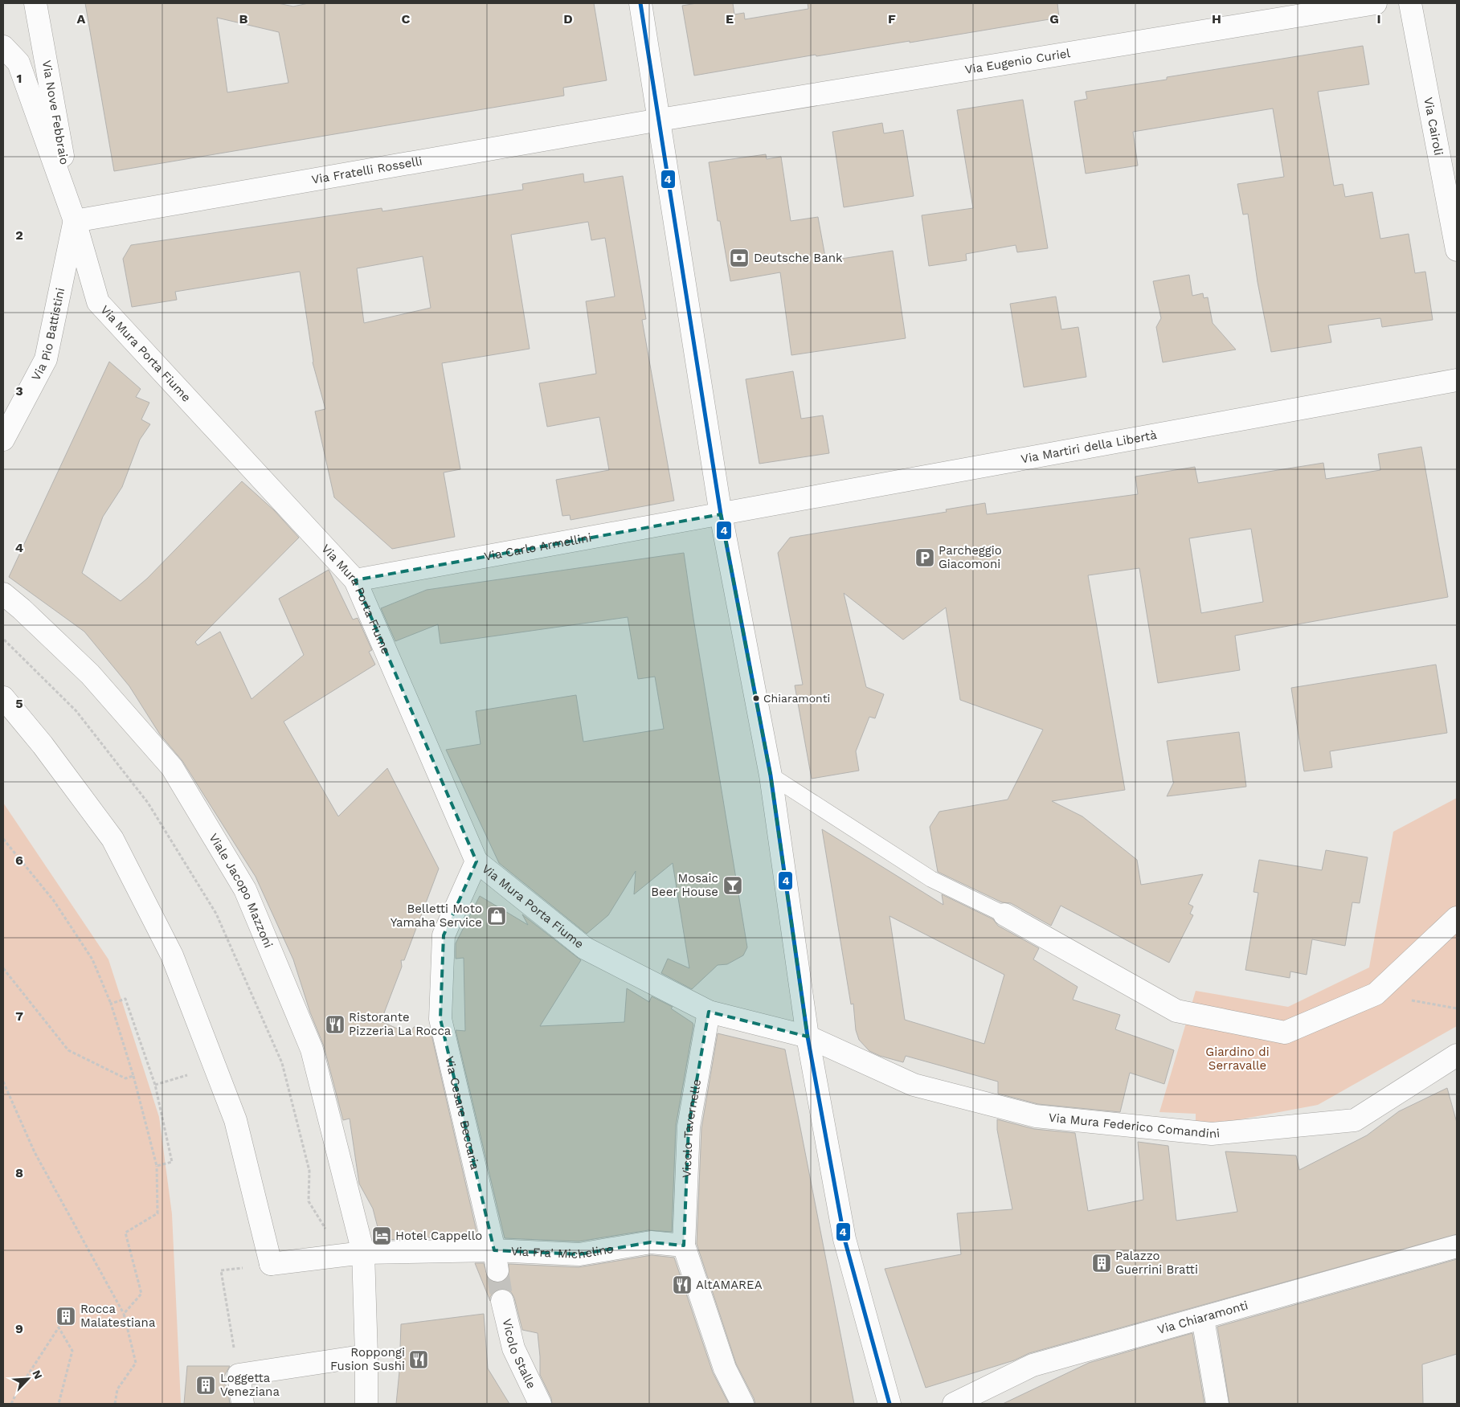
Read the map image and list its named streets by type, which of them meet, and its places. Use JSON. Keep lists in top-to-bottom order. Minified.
{"streets":{"street":["Via Eugenio Curiel","Via Nove Febbraio","Via Cairoli","Via Fratelli Rosselli","Via Pio Battistini","Via Mura Porta Fiume","Via Martiri della Libertà","Via Carlo Armellini","Viale Jacopo Mazzoni","Via Cesare Beccaria","Via Mura Federico Comandini","Vicolo Tavernelle","Via Fra' Michelino","Via Chiaramonti","Vicolo Stalle"]},"crossings":[["Via Eugenio Curiel","Via Fratelli Rosselli"],["Via Nove Febbraio","Via Fratelli Rosselli"],["Via Nove Febbraio","Via Pio Battistini"],["Via Nove Febbraio","Via Mura Porta Fiume"],["Via Fratelli Rosselli","Via Pio Battistini"],["Via Fratelli Rosselli","Via Mura Porta Fiume"],["Via Pio Battistini","Via Mura Porta Fiume"],["Via Mura Porta Fiume","Via Carlo Armellini"],["Via Mura Porta Fiume","Via Cesare Beccaria"],["Via Mura Porta Fiume","Via Mura Federico Comandini"],["Via Mura Porta Fiume","Vicolo Tavernelle"],["Via Martiri della Libertà","Via Carlo Armellini"],["Viale Jacopo Mazzoni","Via Fra' Michelino"],["Via Cesare Beccaria","Via Fra' Michelino"],["Vicolo Tavernelle","Via Fra' Michelino"]],"parks":["Giardino di Serravalle"],"places":{"bank":["Deutsche Bank"],"parking":["Parcheggio Giacomoni"],"other":["Chiaramonti"],"bar":["Mosaic Beer House"],"shop":["Belletti Moto Yamaha Service"],"restaurant":["Ristorante Pizzeria La Rocca","AltAMAREA","Roppongi Fusion Sushi"],"hotel":["Hotel Cappello"],"building":["Palazzo Guerrini Bratti","Rocca Malatestiana","Loggetta Veneziana"]},"lines":["transit line 4"],"north":"top right","grid":{"columns":["A","B","C","D","E","F","G","H","I"],"rows":["1","2","3","4","5","6","7","8","9"]}}
